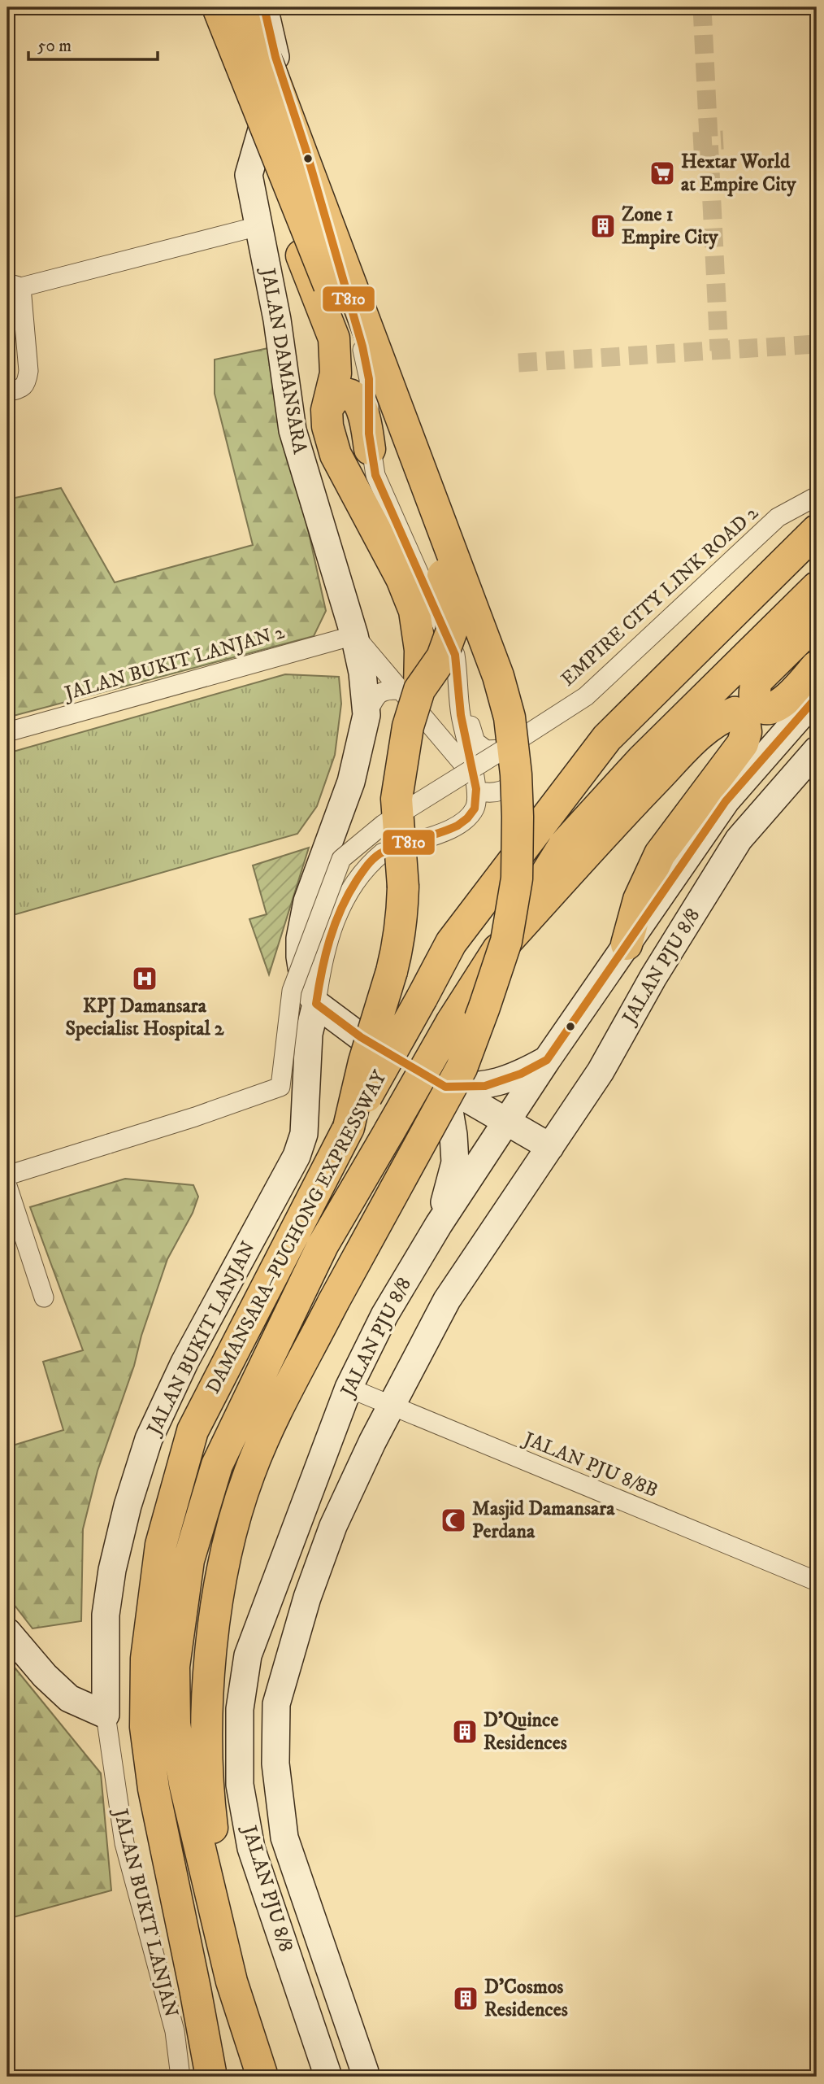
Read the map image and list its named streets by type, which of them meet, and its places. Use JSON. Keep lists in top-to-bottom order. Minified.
{"streets":{"highway":["DAMANSARA–PUCHONG EXPRESSWAY"],"street":["JALAN DAMANSARA","EMPIRE CITY LINK ROAD 2","JALAN BUKIT LANJAN 2","JALAN PJU 8/8","JALAN BUKIT LANJAN","JALAN PJU 8/8B"]},"crossings":[["JALAN DAMANSARA","JALAN BUKIT LANJAN 2"],["JALAN PJU 8/8","JALAN PJU 8/8B"]],"places":{"supermarket":["Hextar World at Empire City"],"building":["Zone 1 Empire City","D'Quince Residences","D'Cosmos Residences"],"hospital":["KPJ Damansara Specialist Hospital 2"],"mosque":["Masjid Damansara Perdana"]},"lines":["transit line T810"],"scale_bar":"50 m"}
